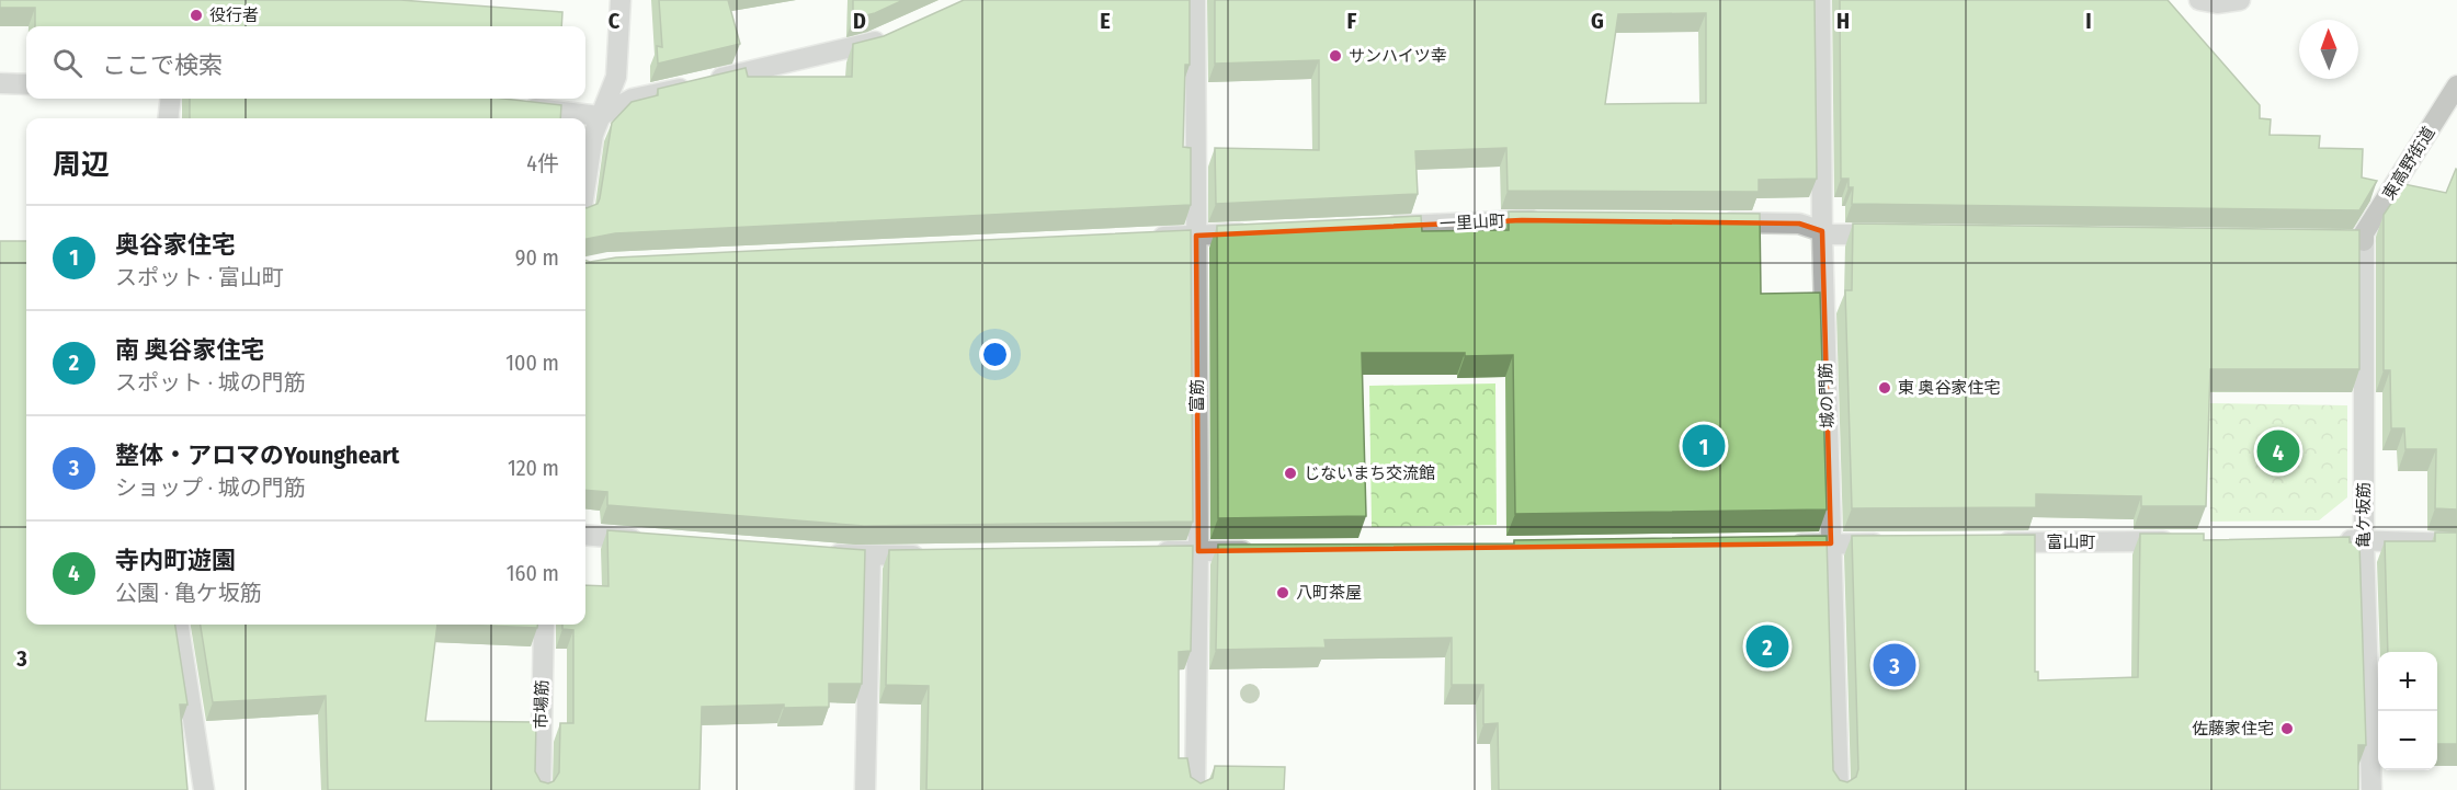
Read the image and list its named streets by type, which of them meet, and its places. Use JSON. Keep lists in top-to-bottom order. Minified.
{"streets":{"street":["東高野街道","一里山町","富筋","城の門筋","亀ケ坂筋","富山町","市場筋"]},"crossings":[["東高野街道","亀ケ坂筋"]],"places":["役行者","サンハイツ幸","東 奥谷家住宅","じないまち交流館","八町茶屋","佐藤家住宅"],"north":"top","page":{"search":"ここで検索","heading":["周辺","4件"],"list":[{"mark":"1","name":"奥谷家住宅","note":"スポット · 富山町","value":"90 m"},{"mark":"2","name":"南 奥谷家住宅","note":"スポット · 城の門筋","value":"100 m"},{"mark":"3","name":"整体・アロマのYoungheart","note":"ショップ · 城の門筋","value":"120 m"},{"mark":"4","name":"寺内町遊園","note":"公園 · 亀ケ坂筋","value":"160 m"}],"pins":["1","4","2","3"],"map_buttons":["+","−"]},"grid":{"columns":["C","D","E","F","G","H","I"],"rows":["3"]}}
